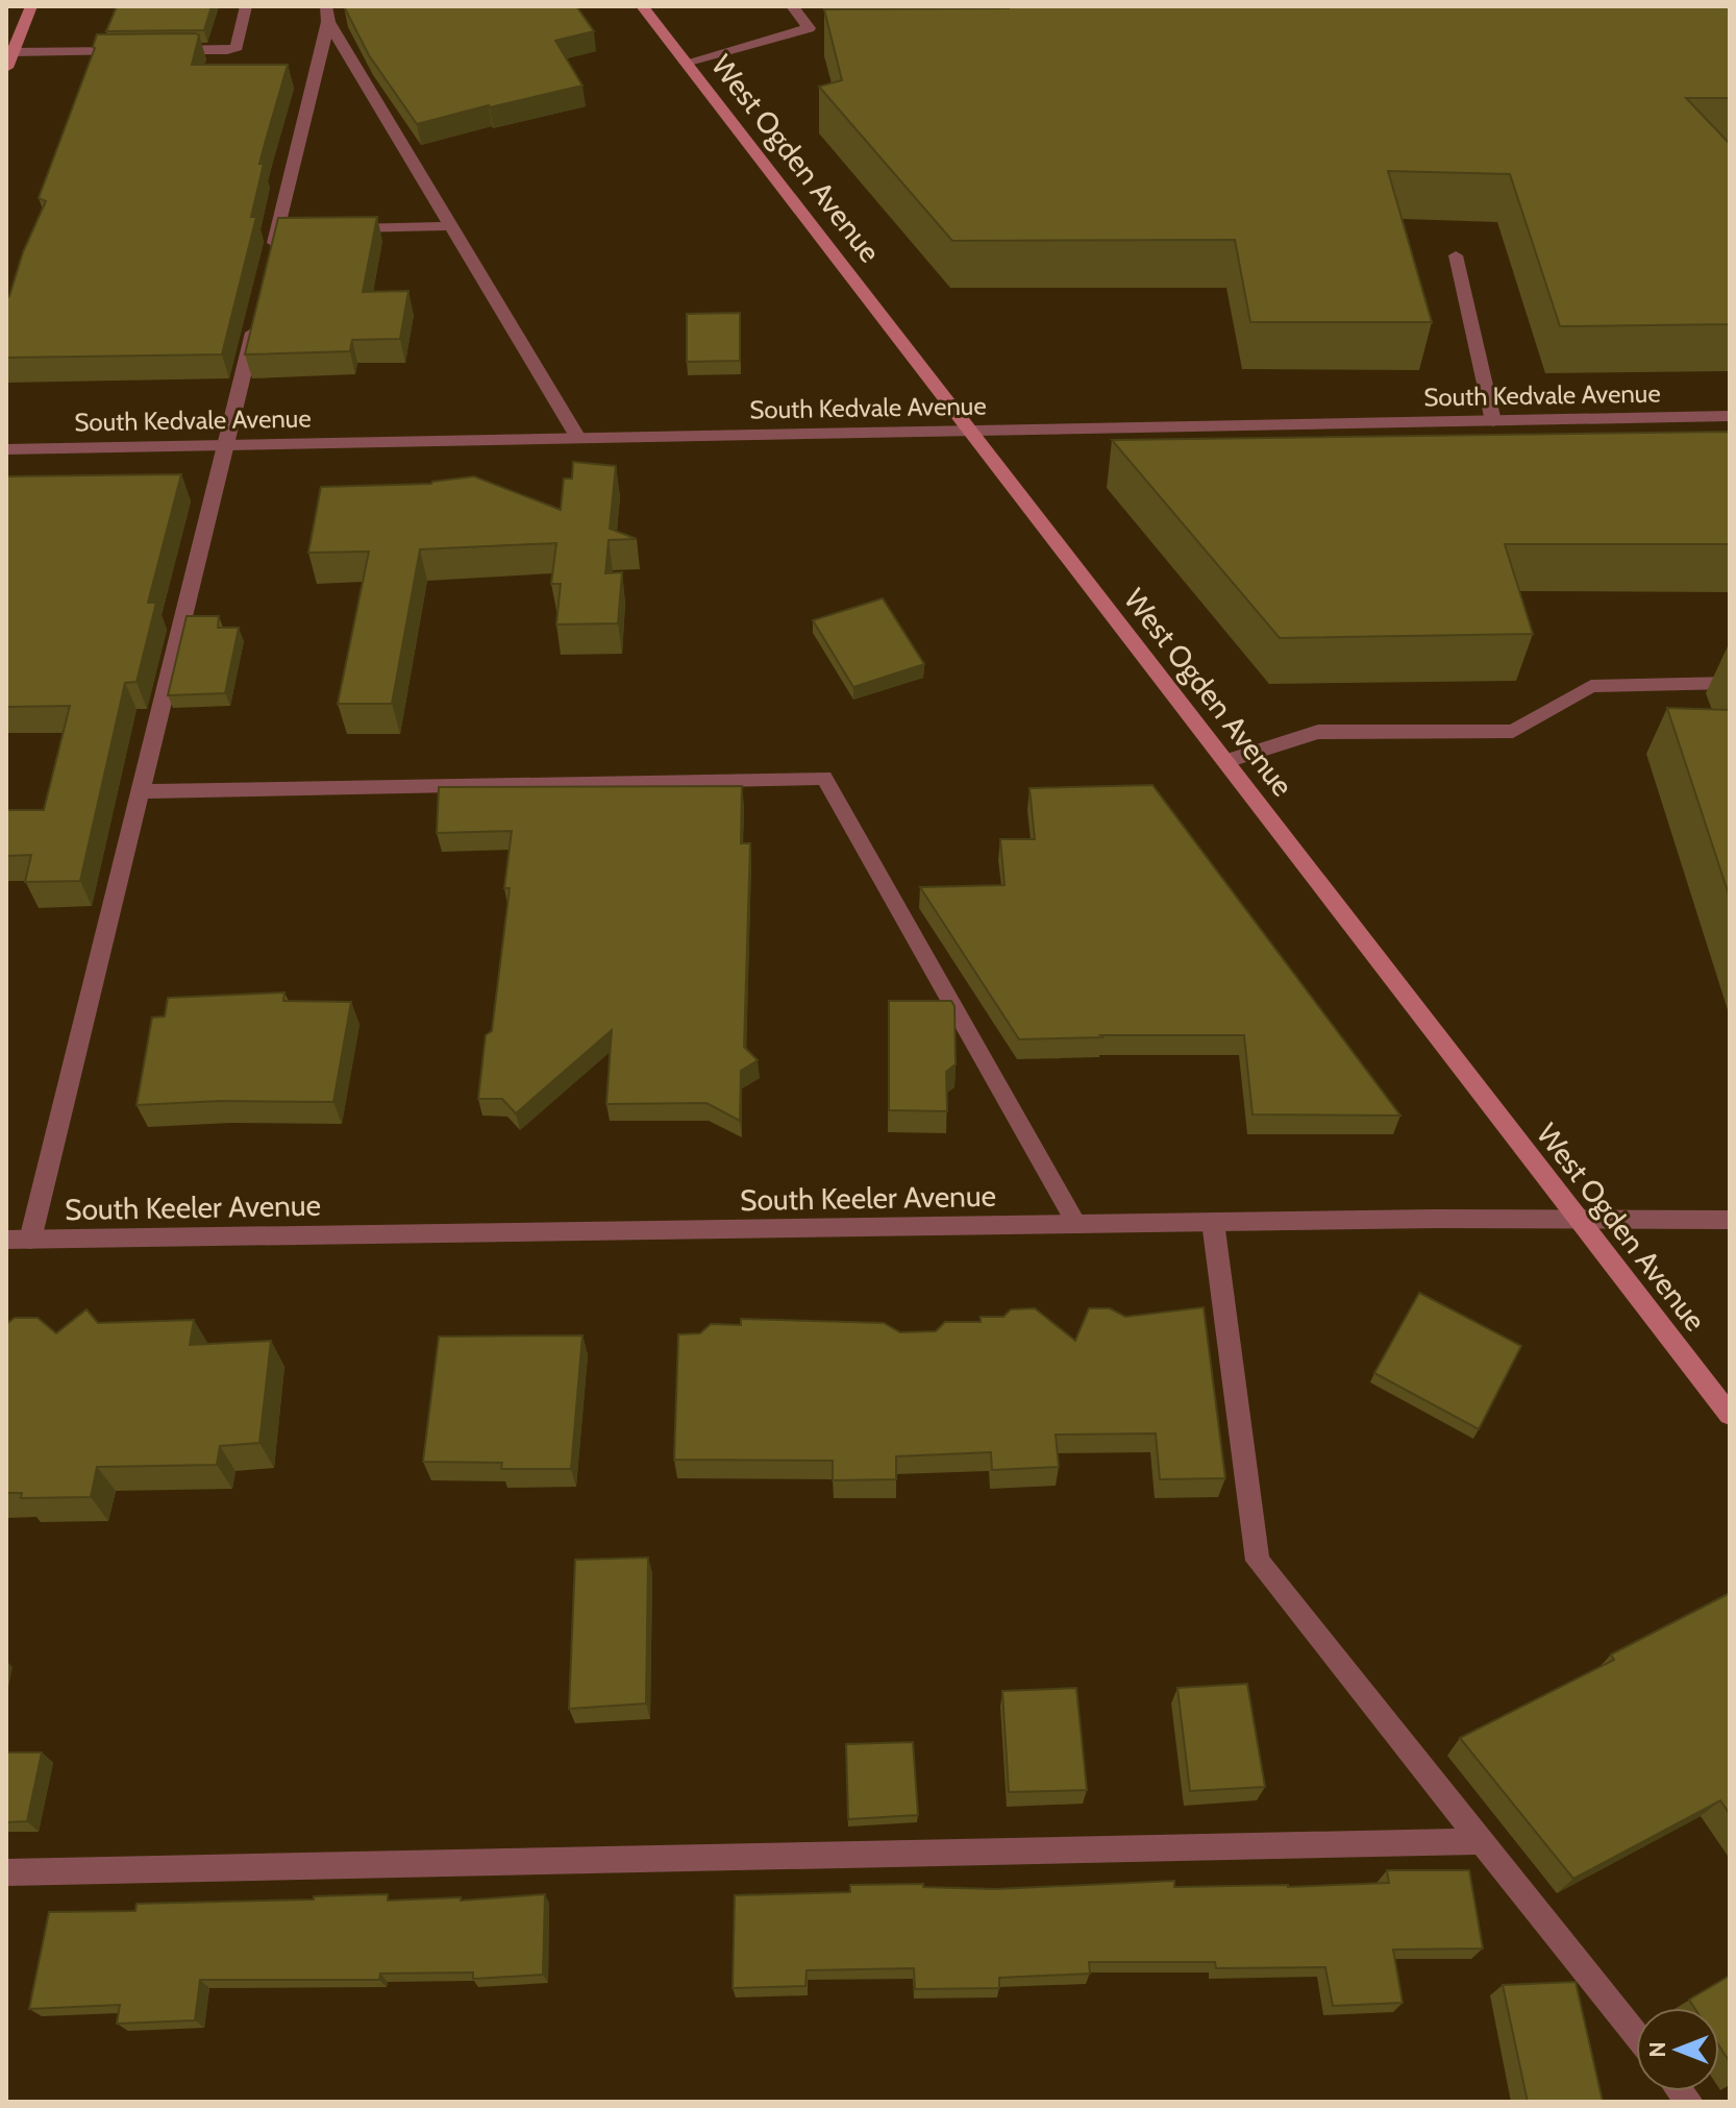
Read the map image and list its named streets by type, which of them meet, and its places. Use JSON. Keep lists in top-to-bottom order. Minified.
{"streets":{"main road":["West Ogden Avenue"],"street":["South Kedvale Avenue","South Keeler Avenue"]},"crossings":[["West Ogden Avenue","South Kedvale Avenue"],["West Ogden Avenue","South Keeler Avenue"]],"north":"left"}
